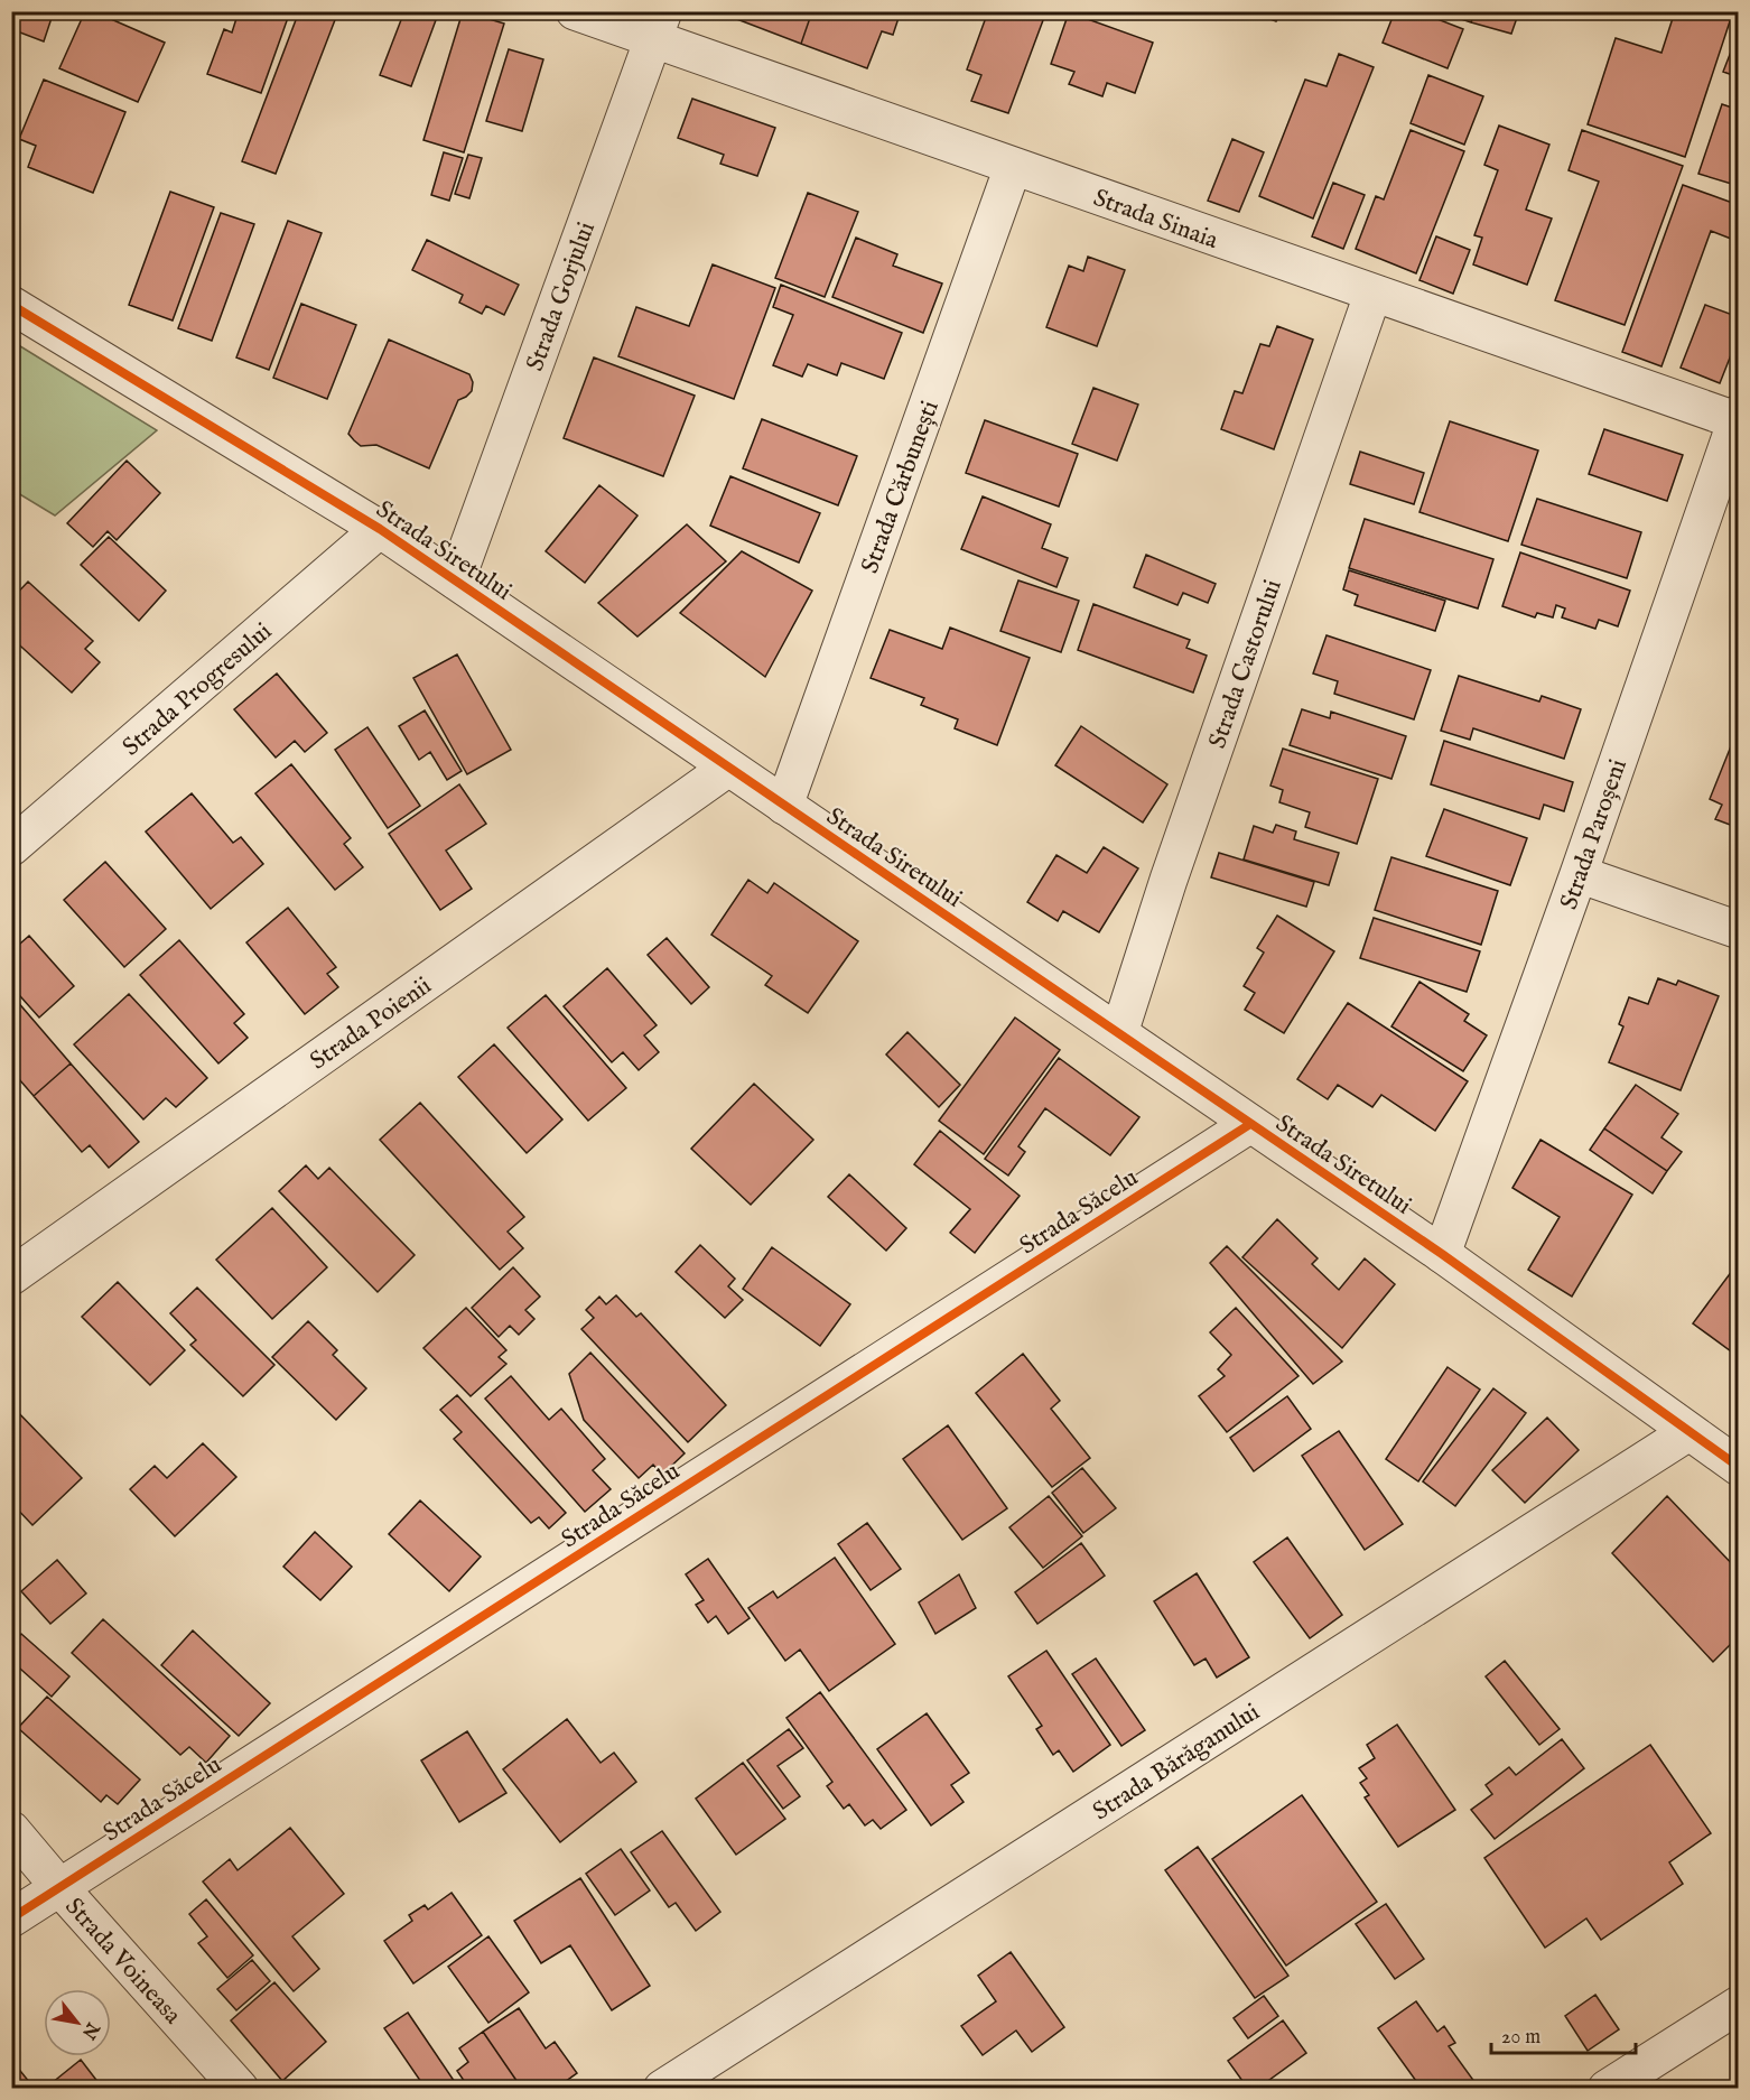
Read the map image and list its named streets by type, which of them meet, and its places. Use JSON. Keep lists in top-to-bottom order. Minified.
{"streets":{"street":["Strada Sinaia","Strada Gorjului","Strada Cărbunești","Strada Siretului","Strada Castorului","Strada Progresului","Strada Paroșeni","Strada Poienii","Strada Săcelu","Strada Bărăganului","Strada Voineasa"]},"crossings":[["Strada Sinaia","Strada Gorjului"],["Strada Sinaia","Strada Cărbunești"],["Strada Sinaia","Strada Castorului"],["Strada Sinaia","Strada Paroșeni"],["Strada Gorjului","Strada Siretului"],["Strada Cărbunești","Strada Siretului"],["Strada Siretului","Strada Castorului"],["Strada Siretului","Strada Progresului"],["Strada Siretului","Strada Paroșeni"],["Strada Siretului","Strada Poienii"],["Strada Siretului","Strada Săcelu"],["Strada Siretului","Strada Bărăganului"],["Strada Săcelu","Strada Voineasa"]],"scale_bar":"20 m","north":"bottom right"}
